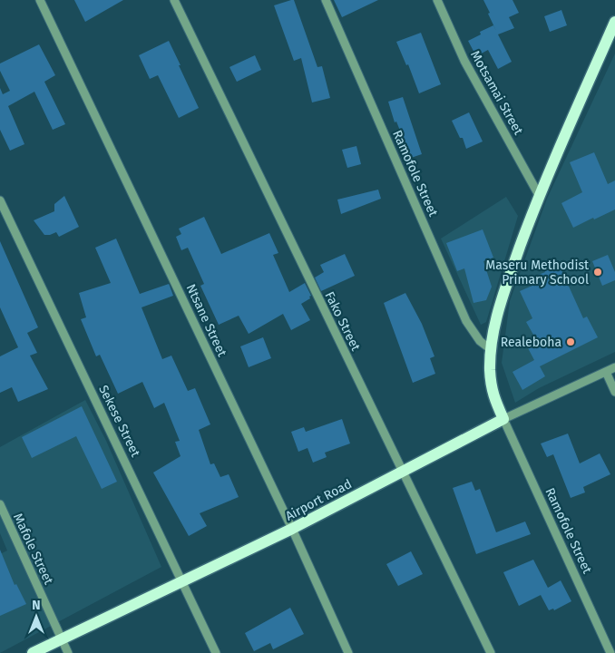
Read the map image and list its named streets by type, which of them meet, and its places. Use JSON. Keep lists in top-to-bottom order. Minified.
{"streets":{"main road":["Airport Road"],"street":["Motsamai Street","Ramofole Street","Ntsane Street","Fako Street","Sekese Street","Mafole Street"]},"crossings":[["Ramofole Street","Airport Road"],["Ntsane Street","Airport Road"],["Fako Street","Airport Road"],["Sekese Street","Airport Road"],["Airport Road","Mafole Street"]],"places":["Maseru Methodist Primary School","Realeboha"],"north":"top"}
